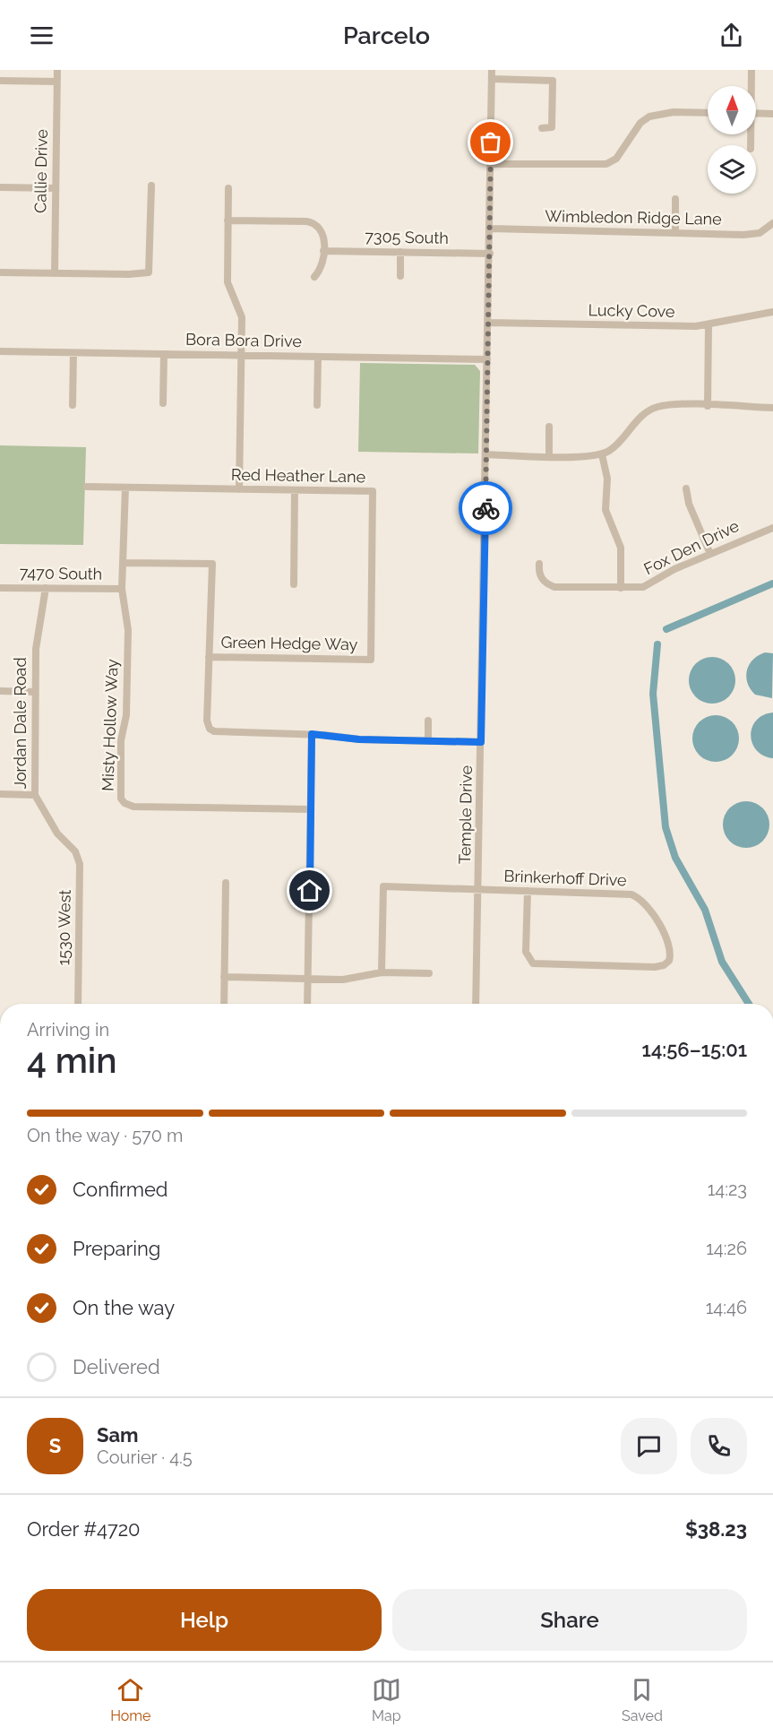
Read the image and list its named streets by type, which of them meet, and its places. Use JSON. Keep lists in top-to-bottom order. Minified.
{"streets":{"street":["Callie Drive","Wimbledon Ridge Lane","7305 South","Lucky Cove","Bora Bora Drive","Red Heather Lane","Fox Den Drive","7470 South","Green Hedge Way","Jordan Dale Road","Misty Hollow Way","Temple Drive","Brinkerhoff Drive","1530 West"]},"crossings":[["Wimbledon Ridge Lane","Temple Drive"],["7305 South","Temple Drive"],["Lucky Cove","Temple Drive"],["Bora Bora Drive","Temple Drive"],["Red Heather Lane","Green Hedge Way"],["7470 South","Jordan Dale Road"],["7470 South","Misty Hollow Way"],["Jordan Dale Road","1530 West"],["Temple Drive","Brinkerhoff Drive"]],"north":"top","page":{"header":"Parcelo","heading":["4 min","Arriving in","14:56–15:01"],"panel":["Sam","Courier · 4.5","Order #4720","$38.23"],"bar":"On the way · 570 m","list":[["Confirmed","14:23"],["Preparing","14:26"],["On the way","14:46"],"Delivered"],"round":"S","buttons":["Help","Share"],"tabs":["Home","Map","Saved"]}}
